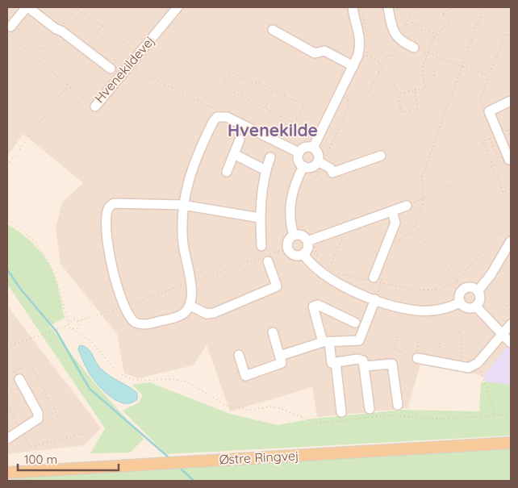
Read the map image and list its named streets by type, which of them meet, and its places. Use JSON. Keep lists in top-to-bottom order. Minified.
{"streets":{"main road":["Østre Ringvej"],"street":["Hvenekildevej"]},"districts":["Hvenekilde"],"scale_bar":"100 m"}
